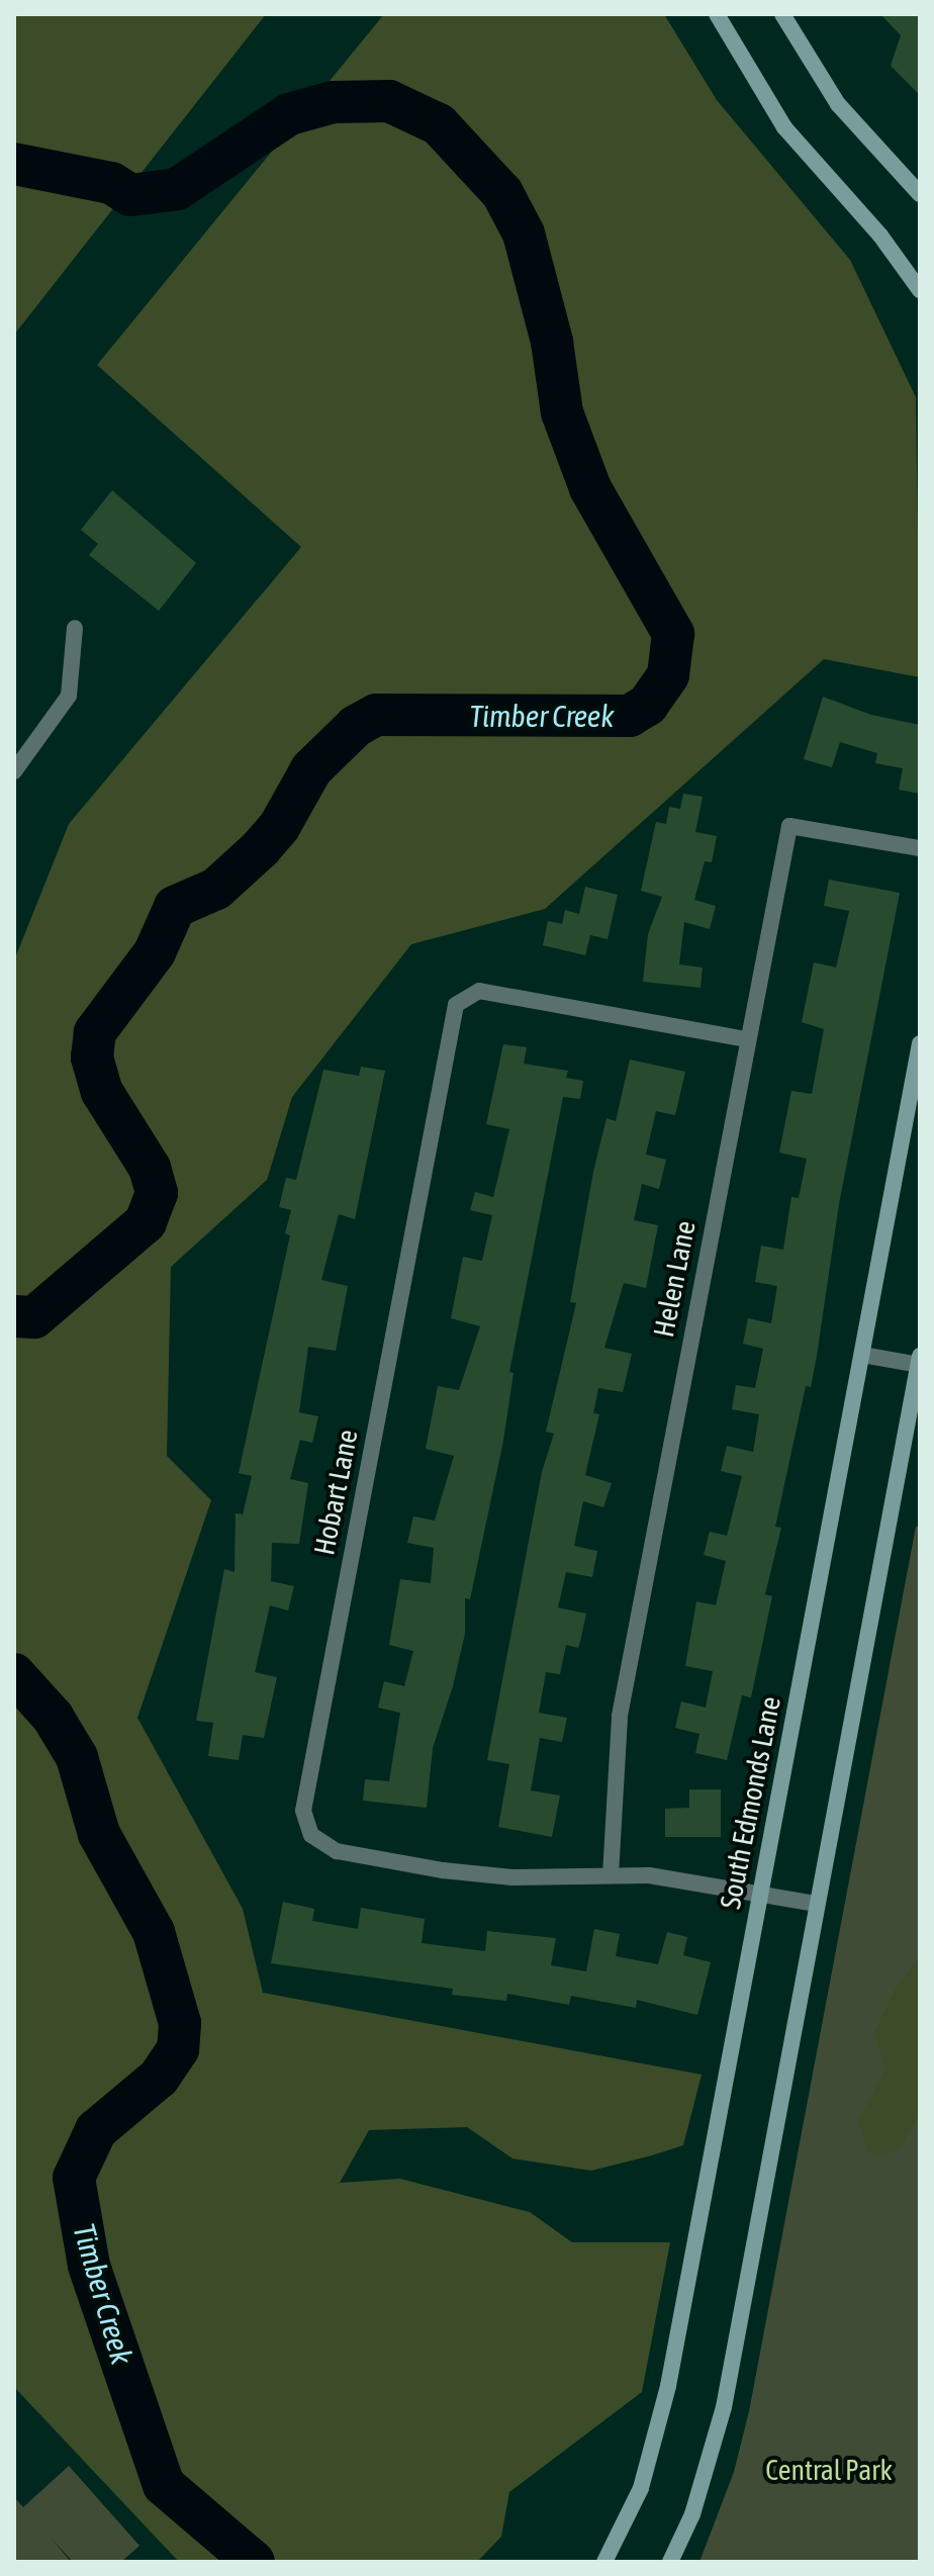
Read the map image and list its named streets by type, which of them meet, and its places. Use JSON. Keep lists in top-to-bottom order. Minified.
{"streets":{"main road":["South Edmonds Lane"],"street":["Helen Lane","Hobart Lane"]},"crossings":[["Helen Lane","Hobart Lane"],["Hobart Lane","South Edmonds Lane"]],"water":["Timber Creek"],"parks":["Central Park"]}
